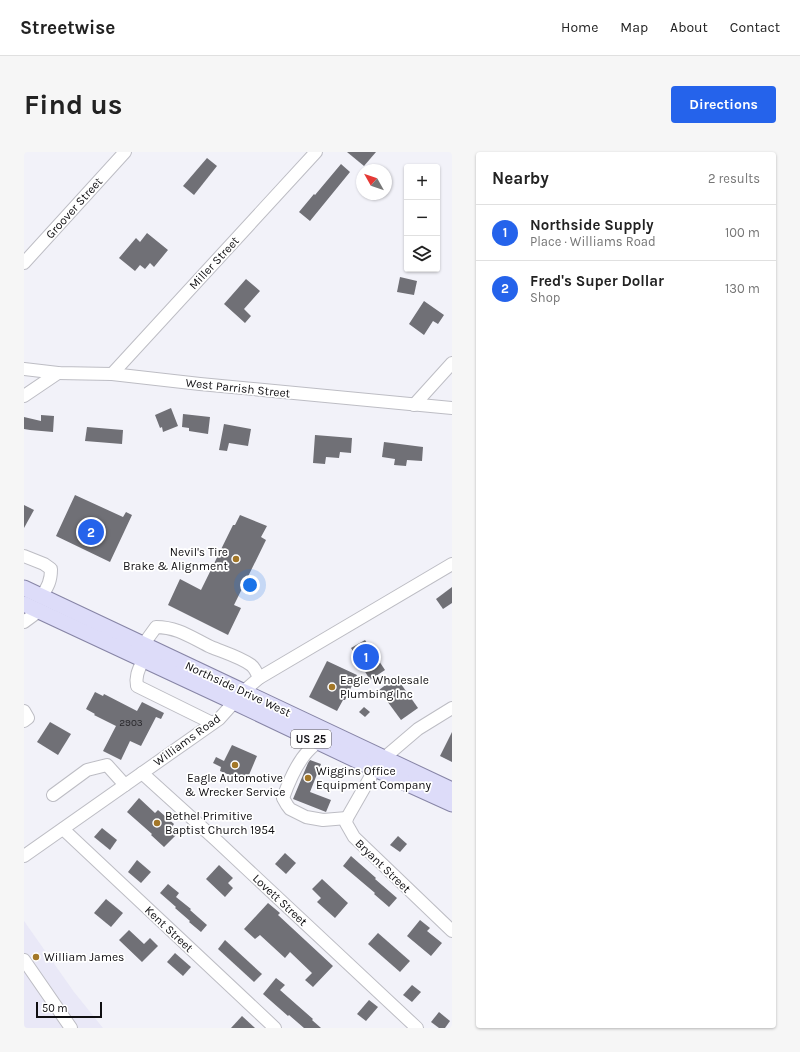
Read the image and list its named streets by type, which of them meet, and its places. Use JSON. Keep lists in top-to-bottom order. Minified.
{"streets":{"main road":["Northside Drive West","US 25"],"street":["Groover Street","Miller Street","West Parrish Street","Williams Road","Bryant Street","Lovett Street","Kent Street"]},"crossings":[["Miller Street","West Parrish Street"],["Northside Drive West","Williams Road"],["Northside Drive West","Bryant Street"],["Williams Road","Lovett Street"],["Williams Road","Kent Street"]],"places":["Nevil's Tire Brake & Alignment","Eagle Wholesale Plumbing Inc","Eagle Automotive & Wrecker Service","Wiggins Office Equipment Company","Bethel Primitive Baptist Church 1954","William James"],"house_numbers":["2903"],"scale_bar":"50 m","north":"top left","page":{"header":"Streetwise","nav":["Home","Map","About","Contact"],"buttons":"Directions","title":"Find us","heading":["Nearby","2 results"],"map_buttons":["+","−"],"list":[{"mark":"1","name":"Northside Supply","note":"Place · Williams Road","value":"100 m"},{"mark":"2","name":"Fred's Super Dollar","note":"Shop","value":"130 m"}],"pins":["2","1"],"scale":"50 m"}}
